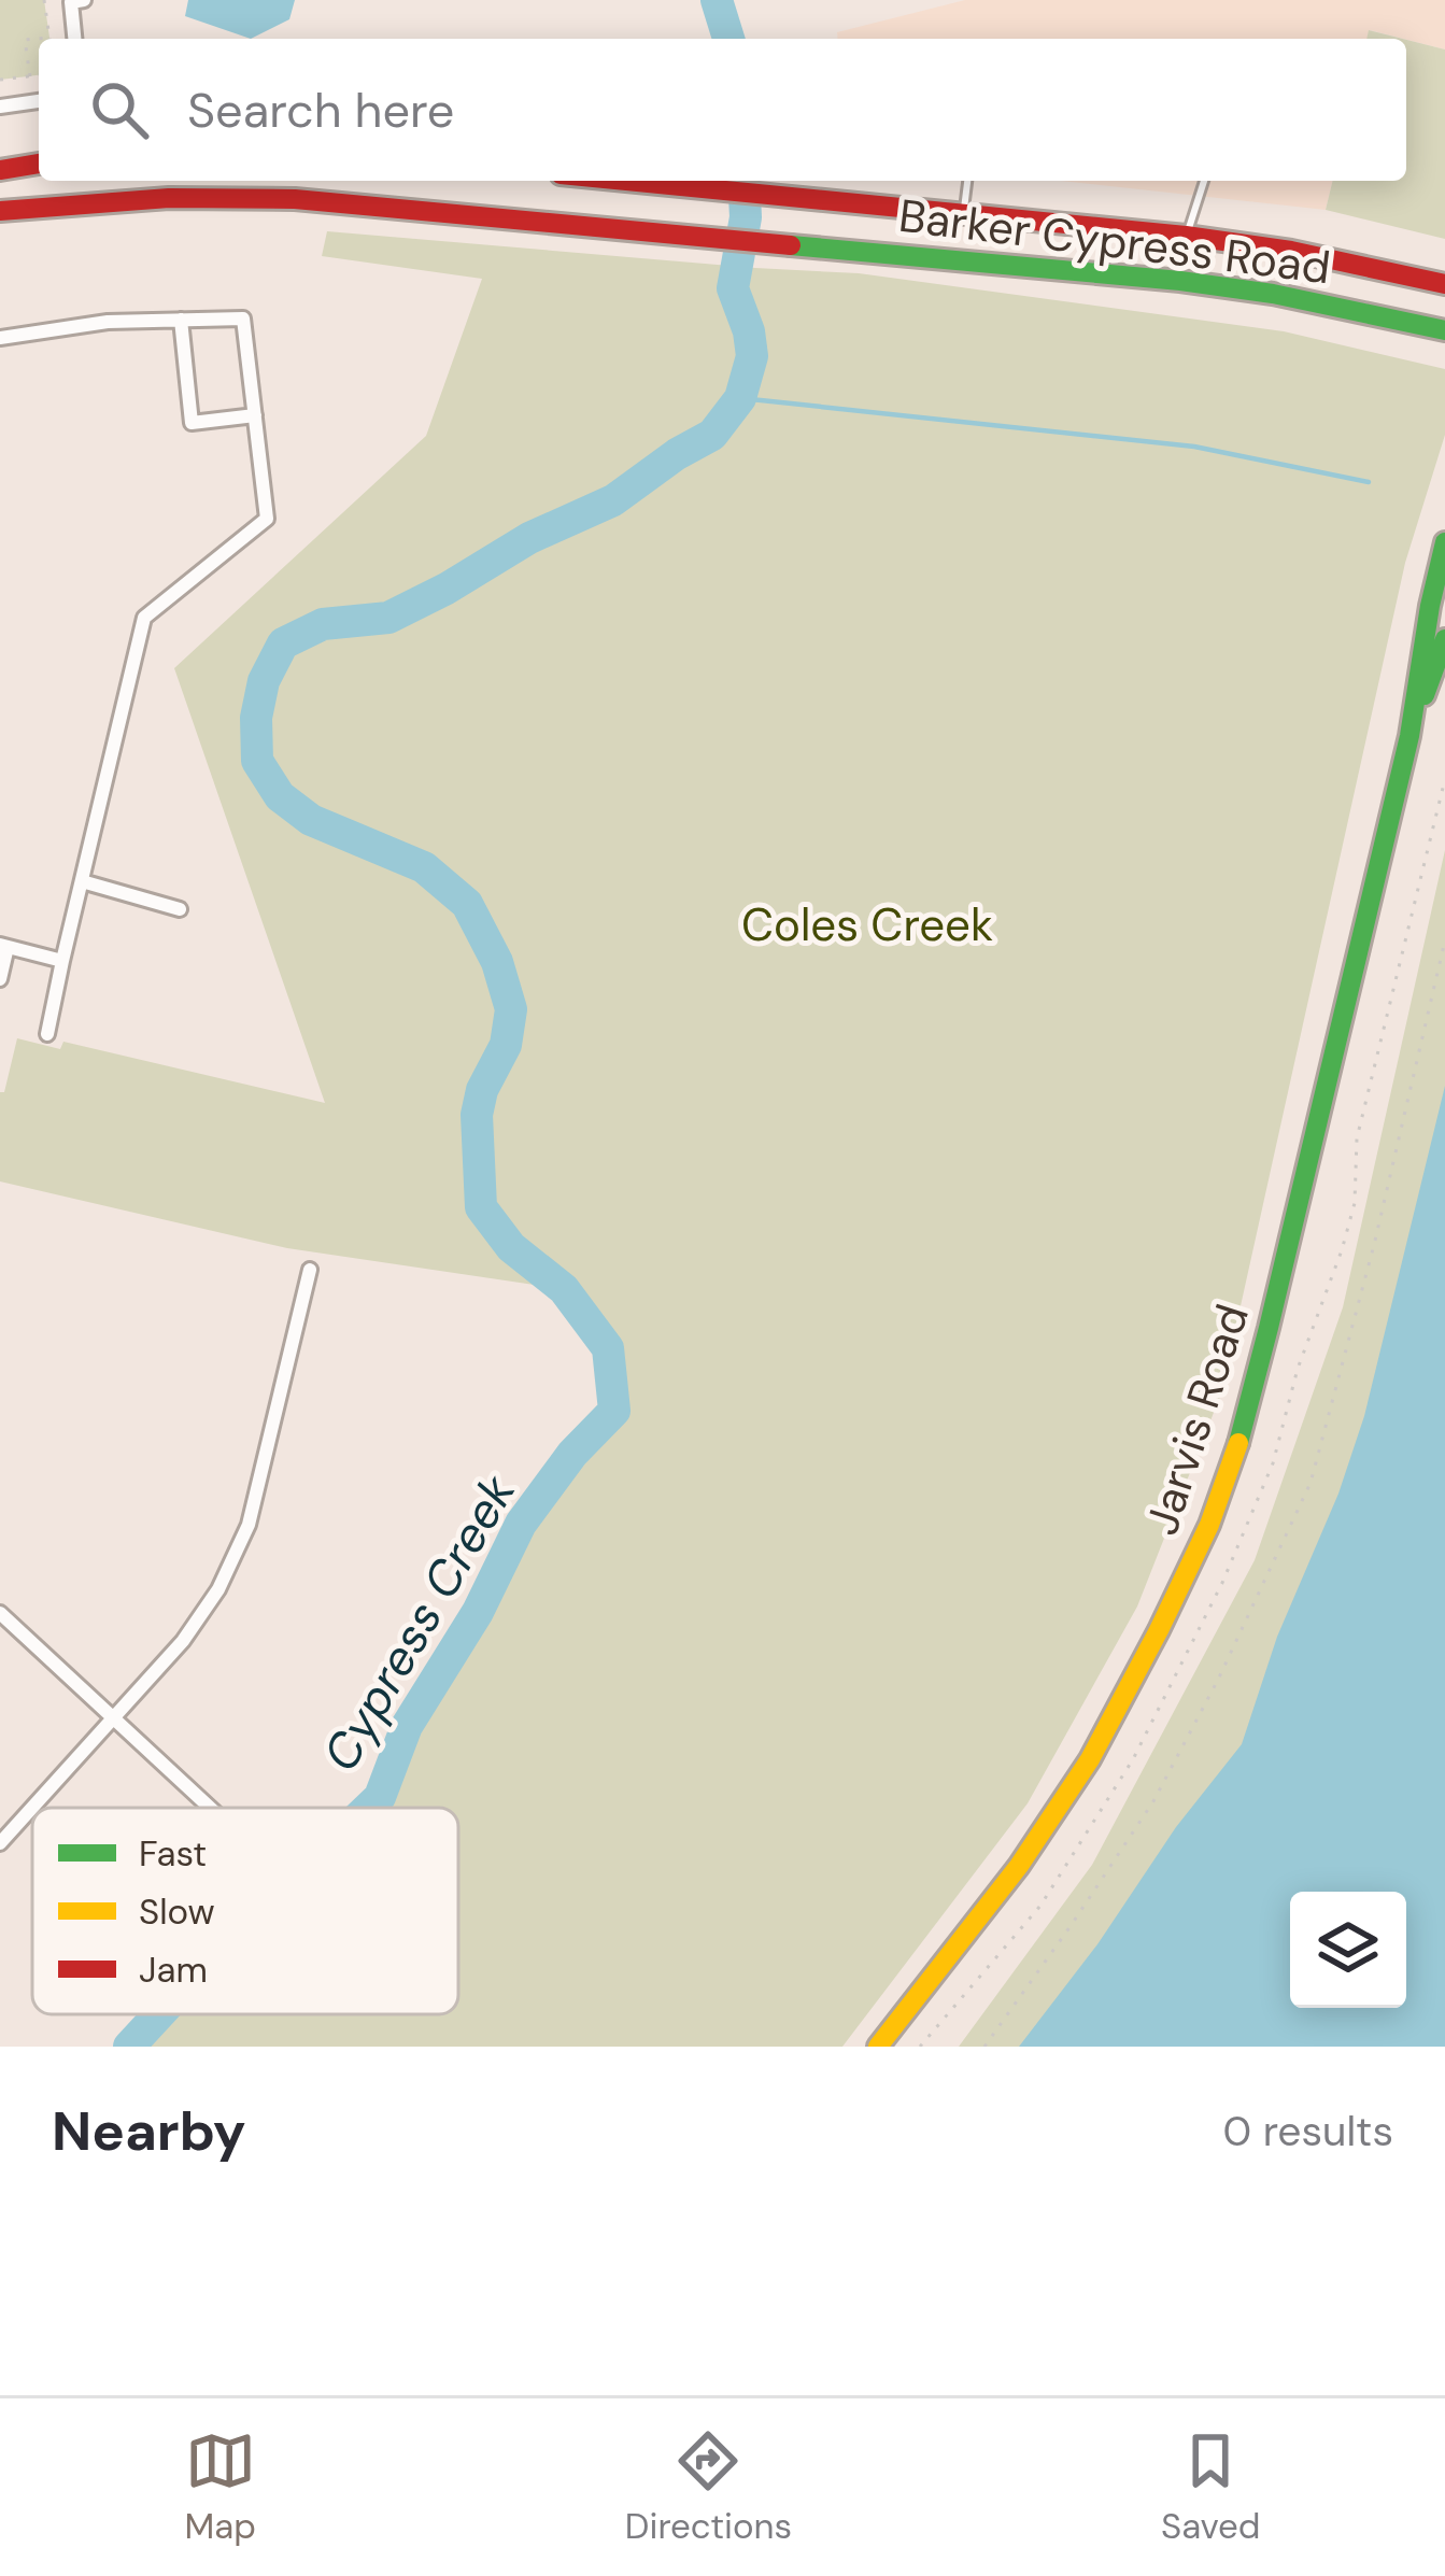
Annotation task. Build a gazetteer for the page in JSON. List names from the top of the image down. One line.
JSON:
{"streets":{"main road":["Barker Cypress Road","Jarvis Road"]},"water":["Cypress Creek"],"parks":["Coles Creek"],"legend":["Fast","Slow","Jam"],"page":{"search":"Search here","heading":["Nearby","0 results"],"nav":["Map","Directions","Saved"]}}
